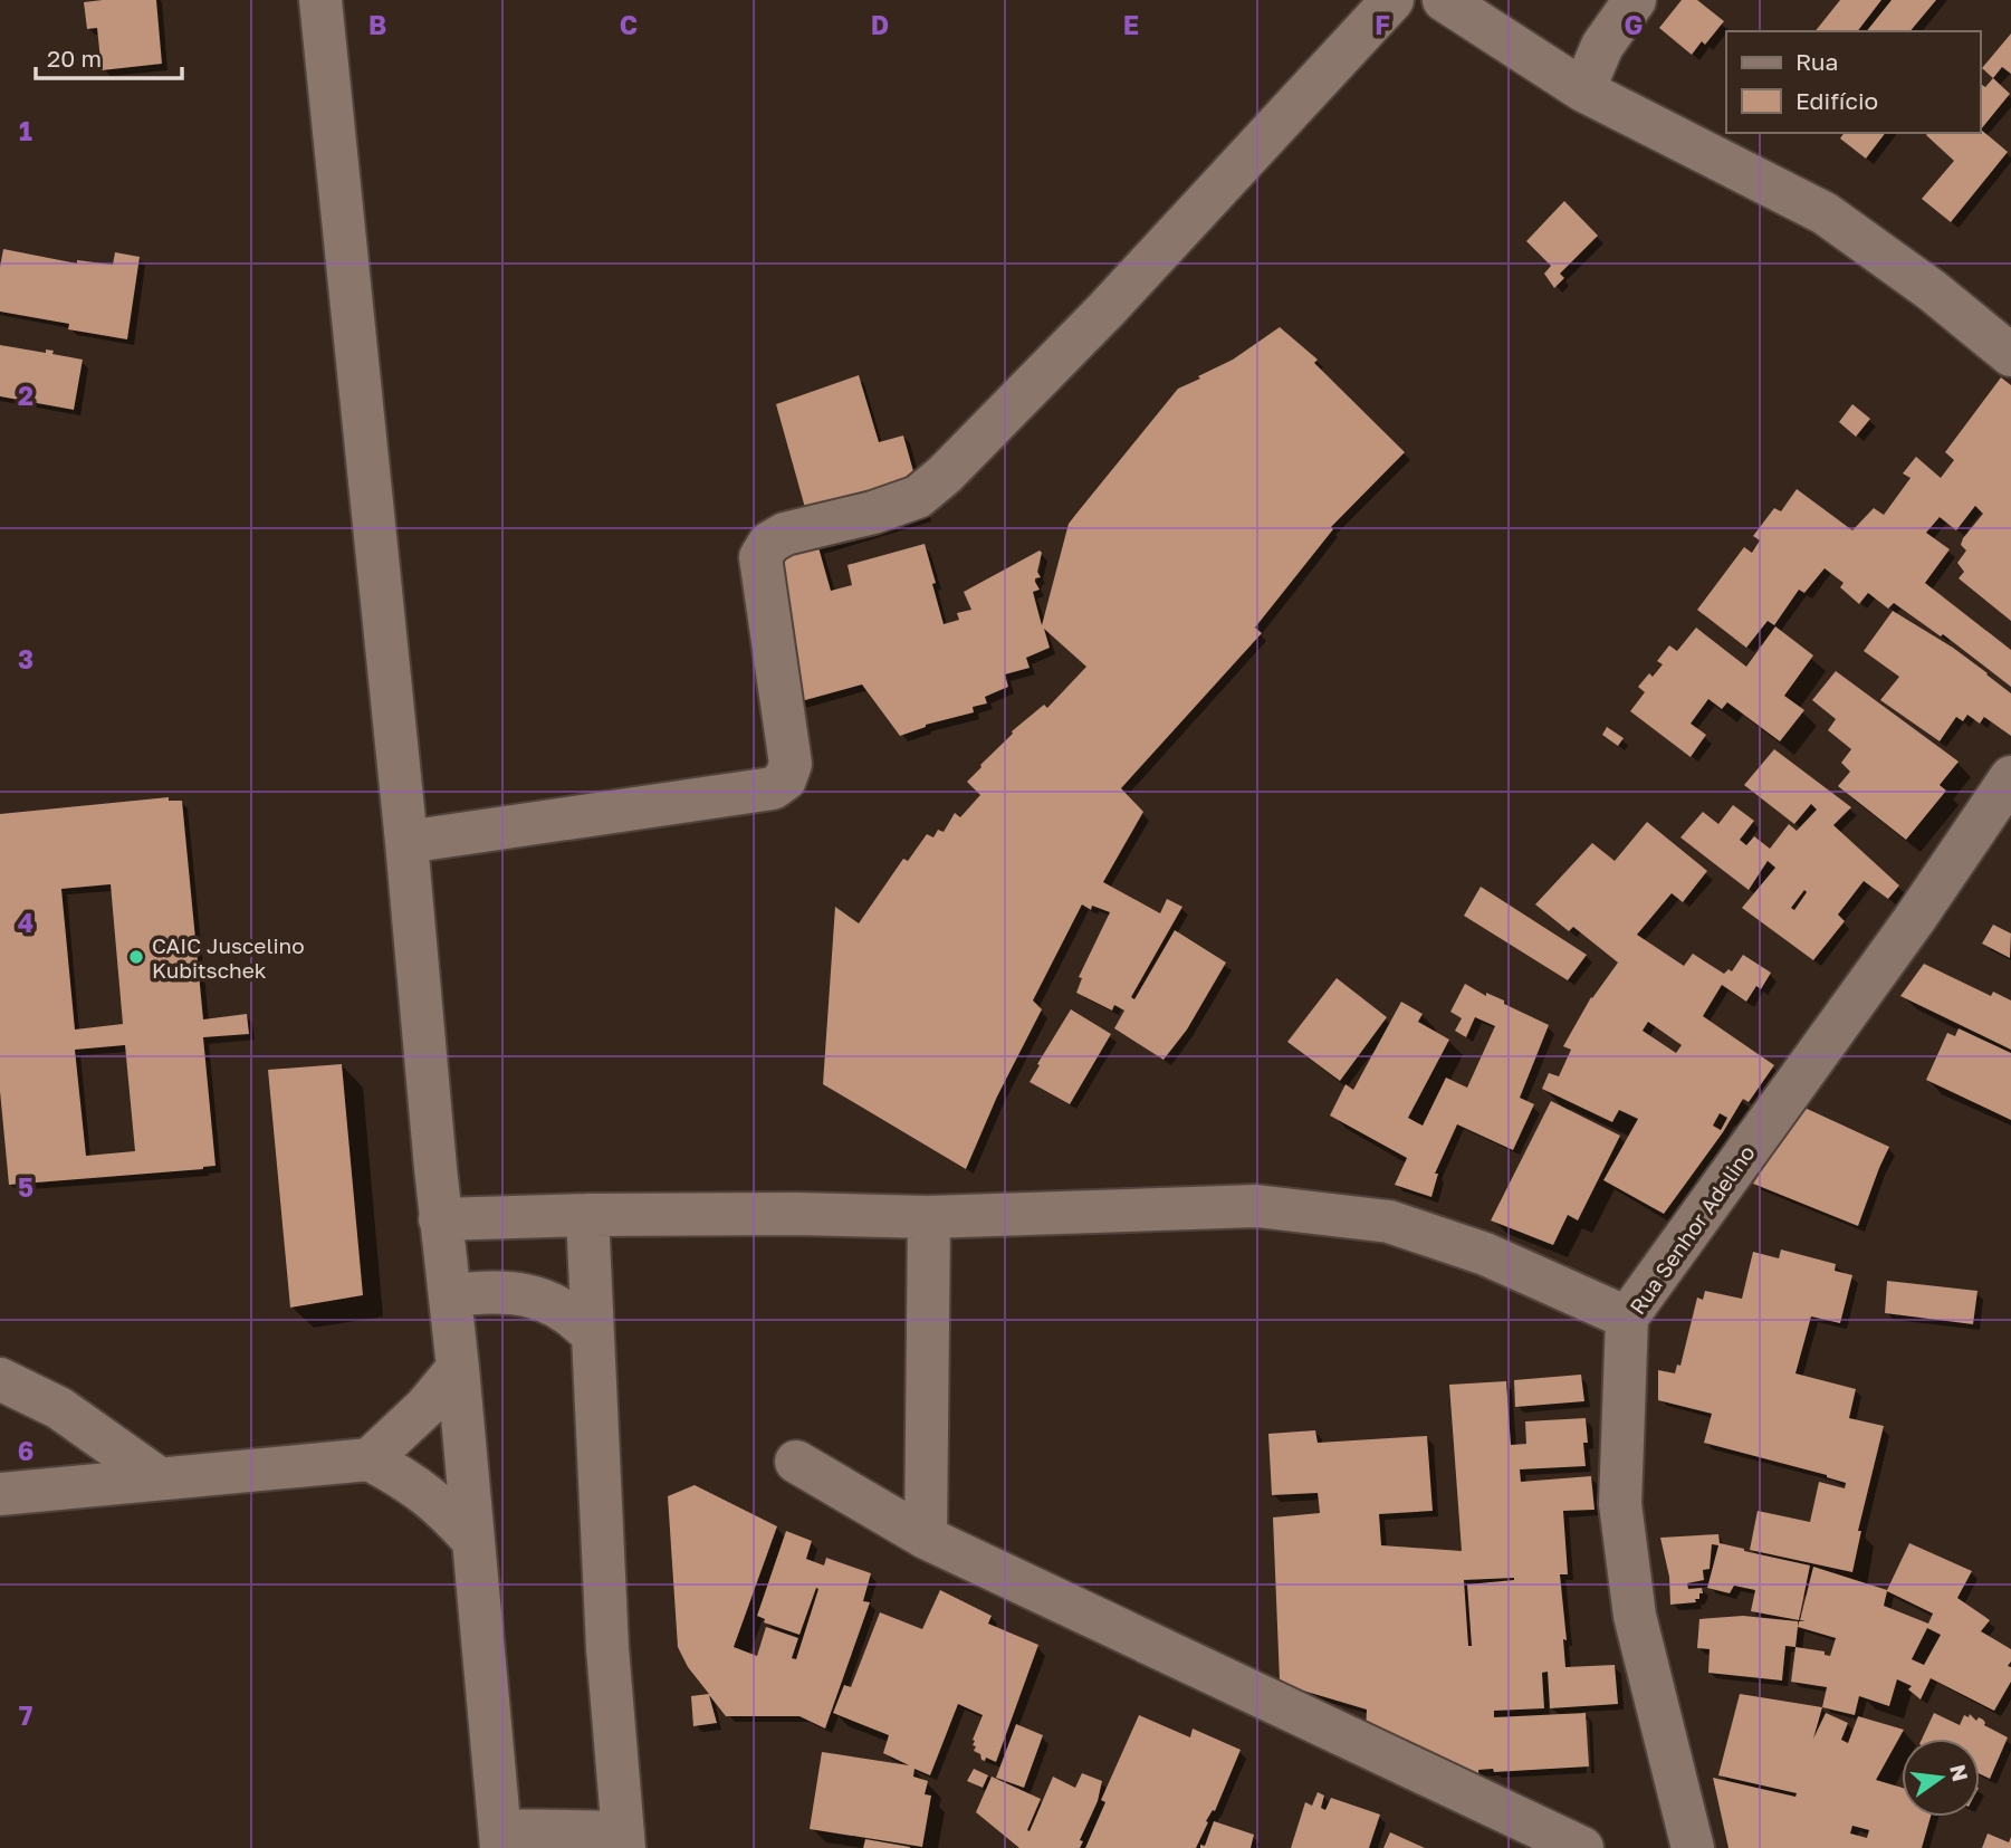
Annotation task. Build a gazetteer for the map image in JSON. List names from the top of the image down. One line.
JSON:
{"streets":{"street":["Rua Senhor Adelino"]},"places":["CAIC Juscelino Kubitschek"],"legend":["Rua","Edifício"],"scale_bar":"20 m","north":"right","grid":{"columns":["B","C","D","E","F","G"],"rows":["1","2","3","4","5","6","7"]}}
